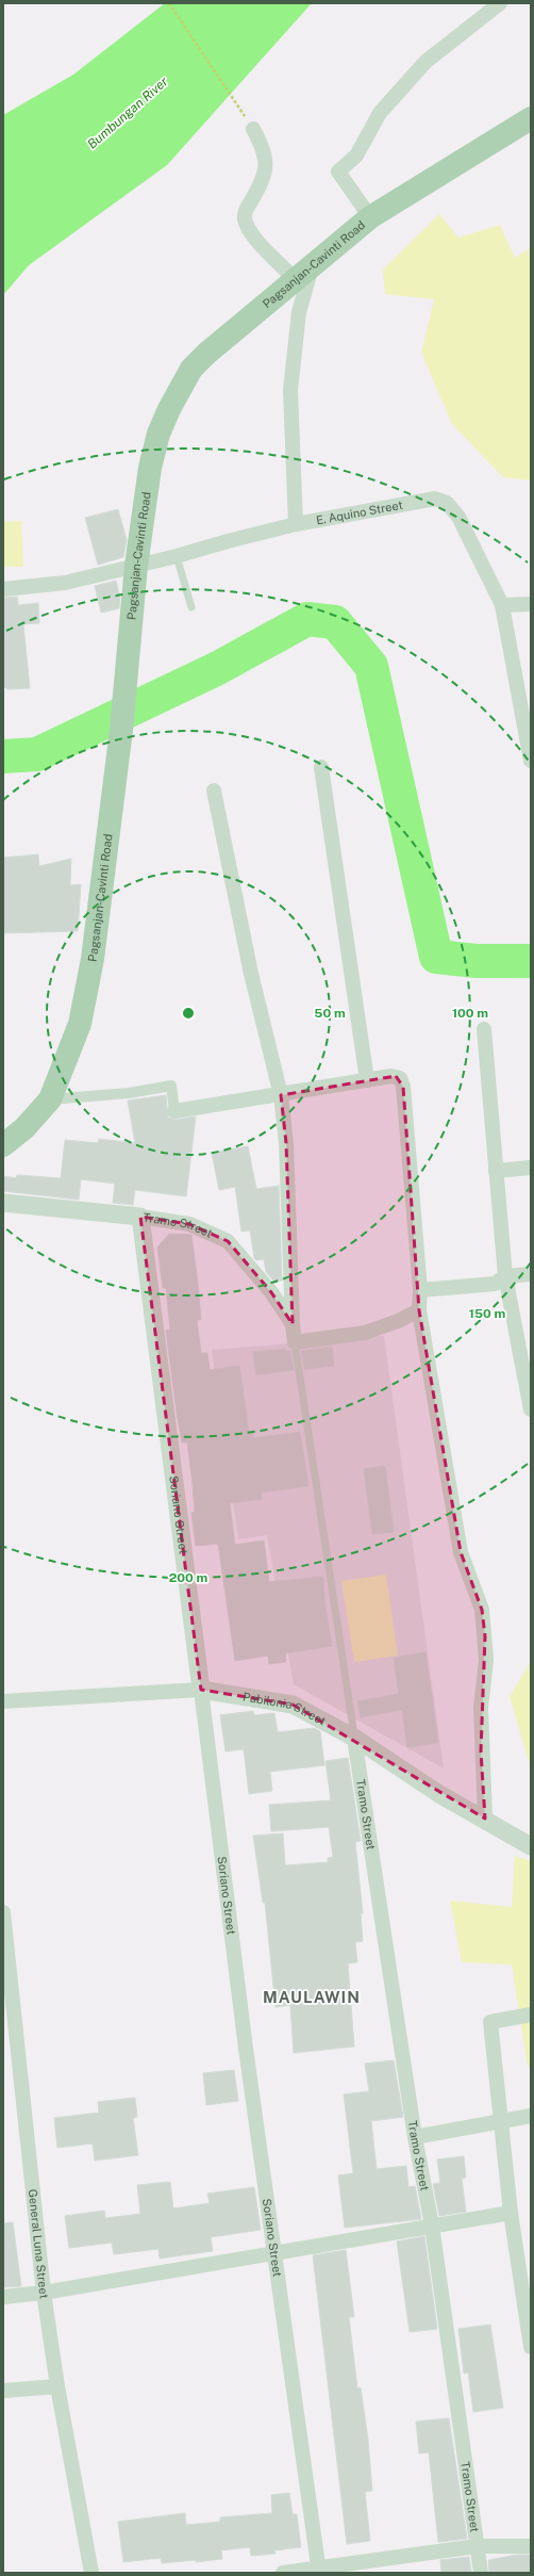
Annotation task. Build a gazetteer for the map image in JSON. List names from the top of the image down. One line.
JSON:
{"streets":{"main road":["Pagsanjan-Cavinti Road"],"street":["E. Aquino Street","Tramo Street","Soriano Street","Pabilonia Street","General Luna Street"]},"crossings":[["Pagsanjan-Cavinti Road","E. Aquino Street"],["Tramo Street","Soriano Street"],["Tramo Street","Pabilonia Street"],["Soriano Street","Pabilonia Street"]],"districts":["MAULAWIN"],"water":["Bumbungan River"],"rings":["50 m","100 m","150 m","200 m"]}
